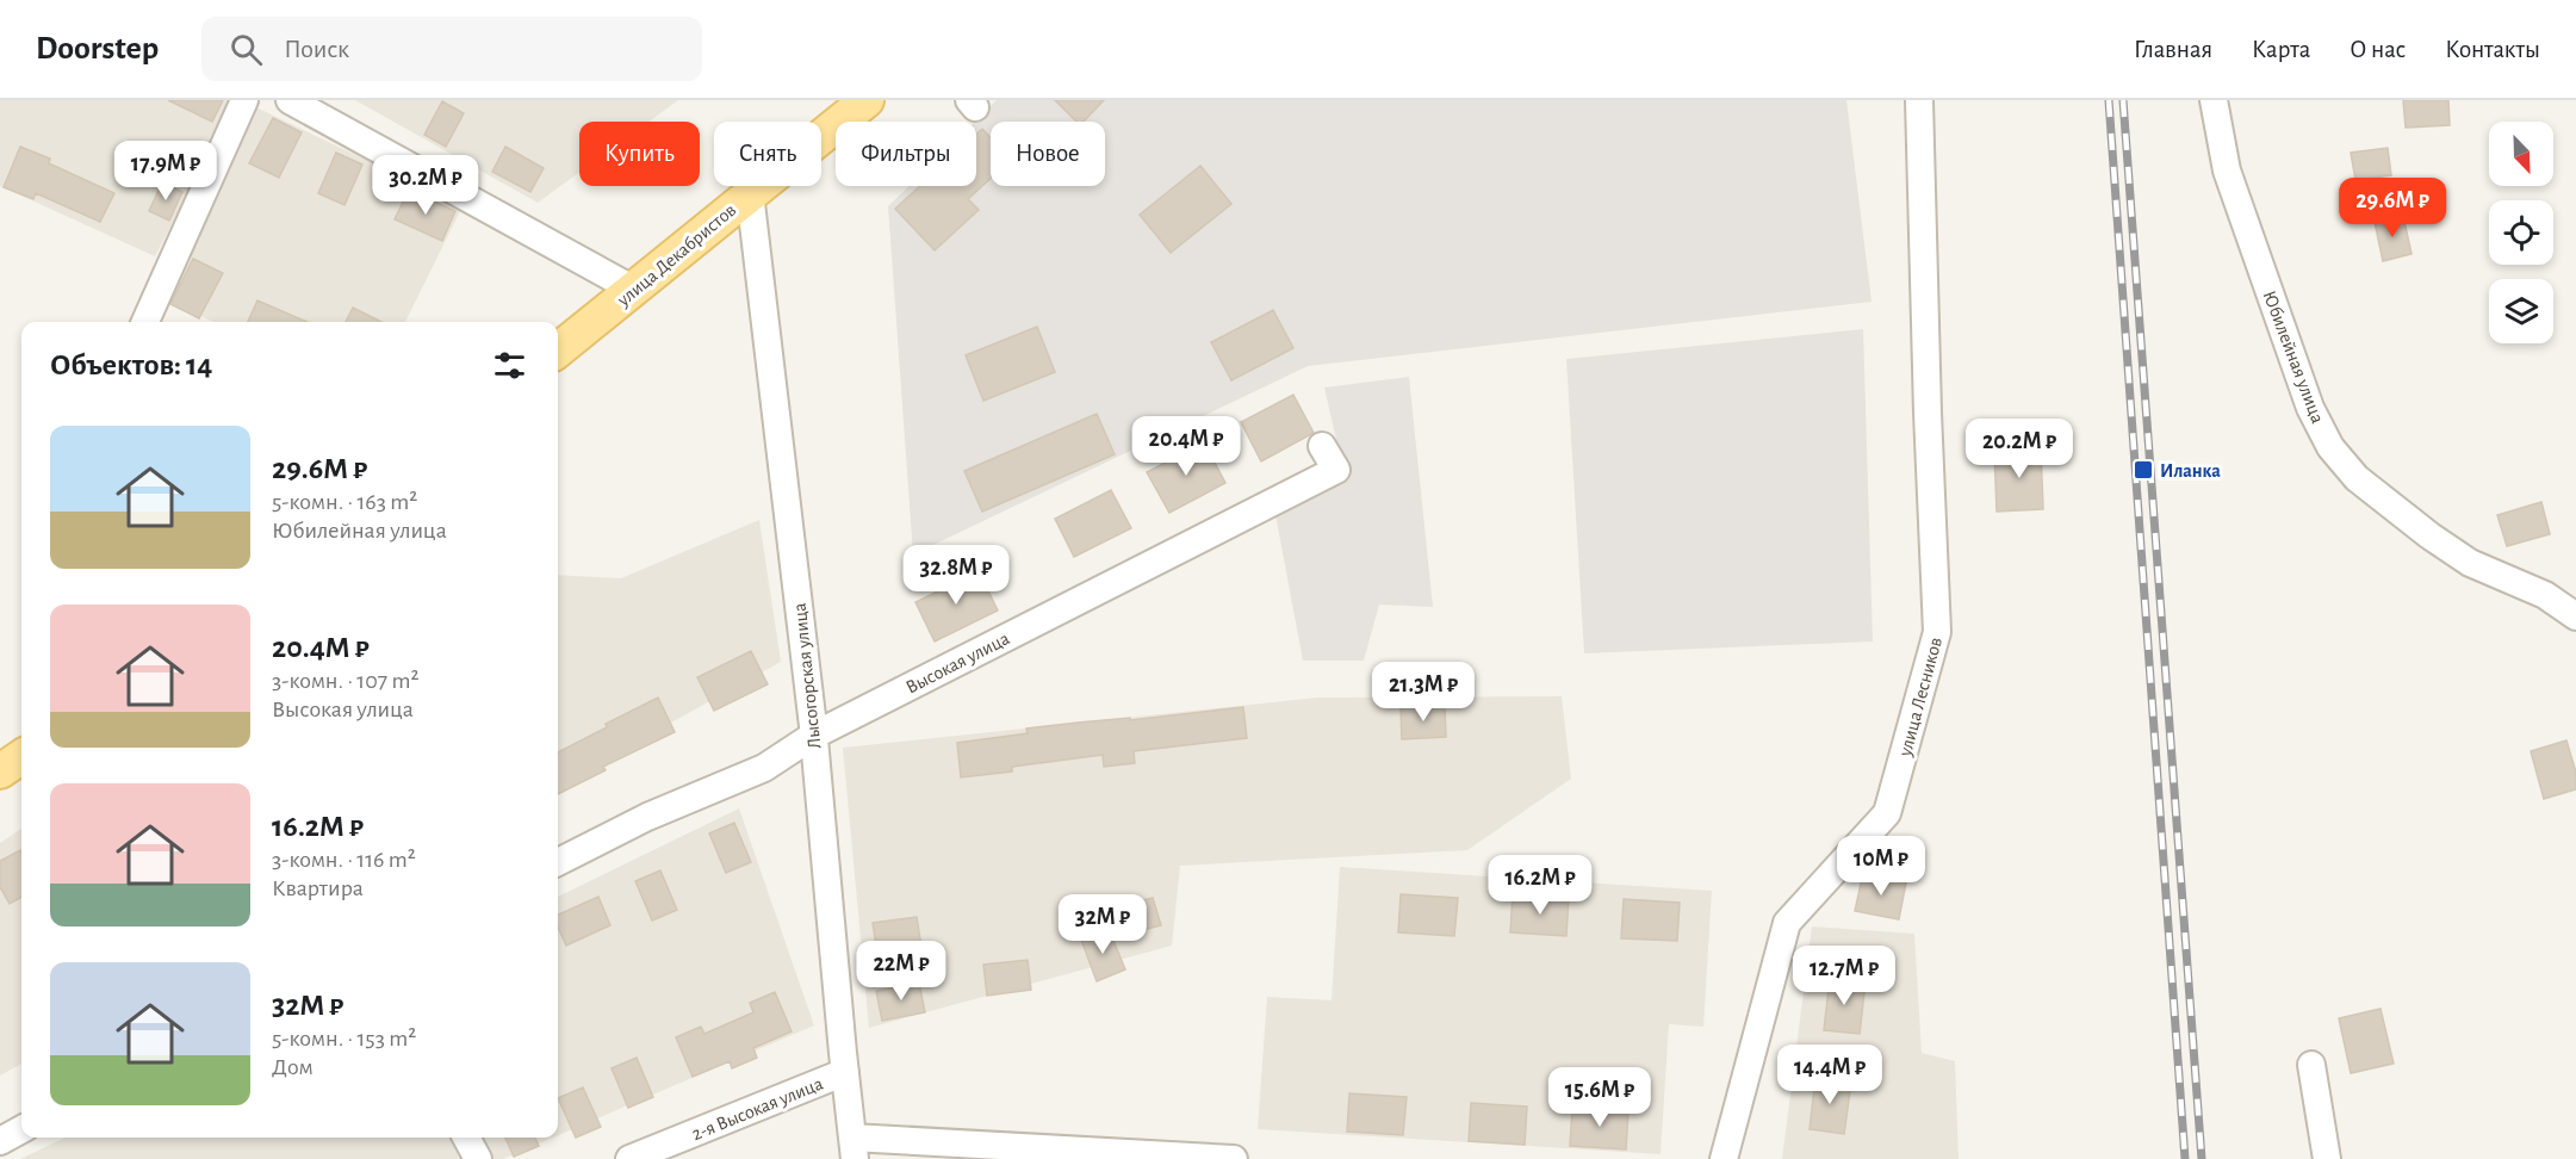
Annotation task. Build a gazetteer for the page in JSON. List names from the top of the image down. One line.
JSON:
{"streets":{"main road":["улица Декабристов"],"street":["Юбилейная улица","Высокая улица","Лысогорская улица","улица Лесников","2-я Высокая улица"]},"crossings":[["улица Декабристов","Лысогорская улица"],["Высокая улица","Лысогорская улица"],["Лысогорская улица","2-я Высокая улица"]],"places":{"transit":["Иланка"]},"north":"bottom right","page":{"header":"Doorstep","search":"Поиск","nav":["Главная","Карта","О нас","Контакты"],"chip":["Купить","Снять","Фильтры","Новое"],"price":["17.9M ₽","30.2M ₽","29.6M ₽","20.4M ₽","20.2M ₽","32.8M ₽","21.3M ₽","10M ₽","16.2M ₽","32M ₽","22M ₽","12.7M ₽","14.4M ₽","15.6M ₽"],"heading":"Объектов: 14","list":[{"name":"29.6M ₽","note":"5-комн. · 163 m² · Юбилейная улица"},{"name":"20.4M ₽","note":"3-комн. · 107 m² · Высокая улица"},{"name":"16.2M ₽","note":"3-комн. · 116 m² · Квартира"},{"name":"32M ₽","note":"5-комн. · 153 m² · Дом"}]}}
